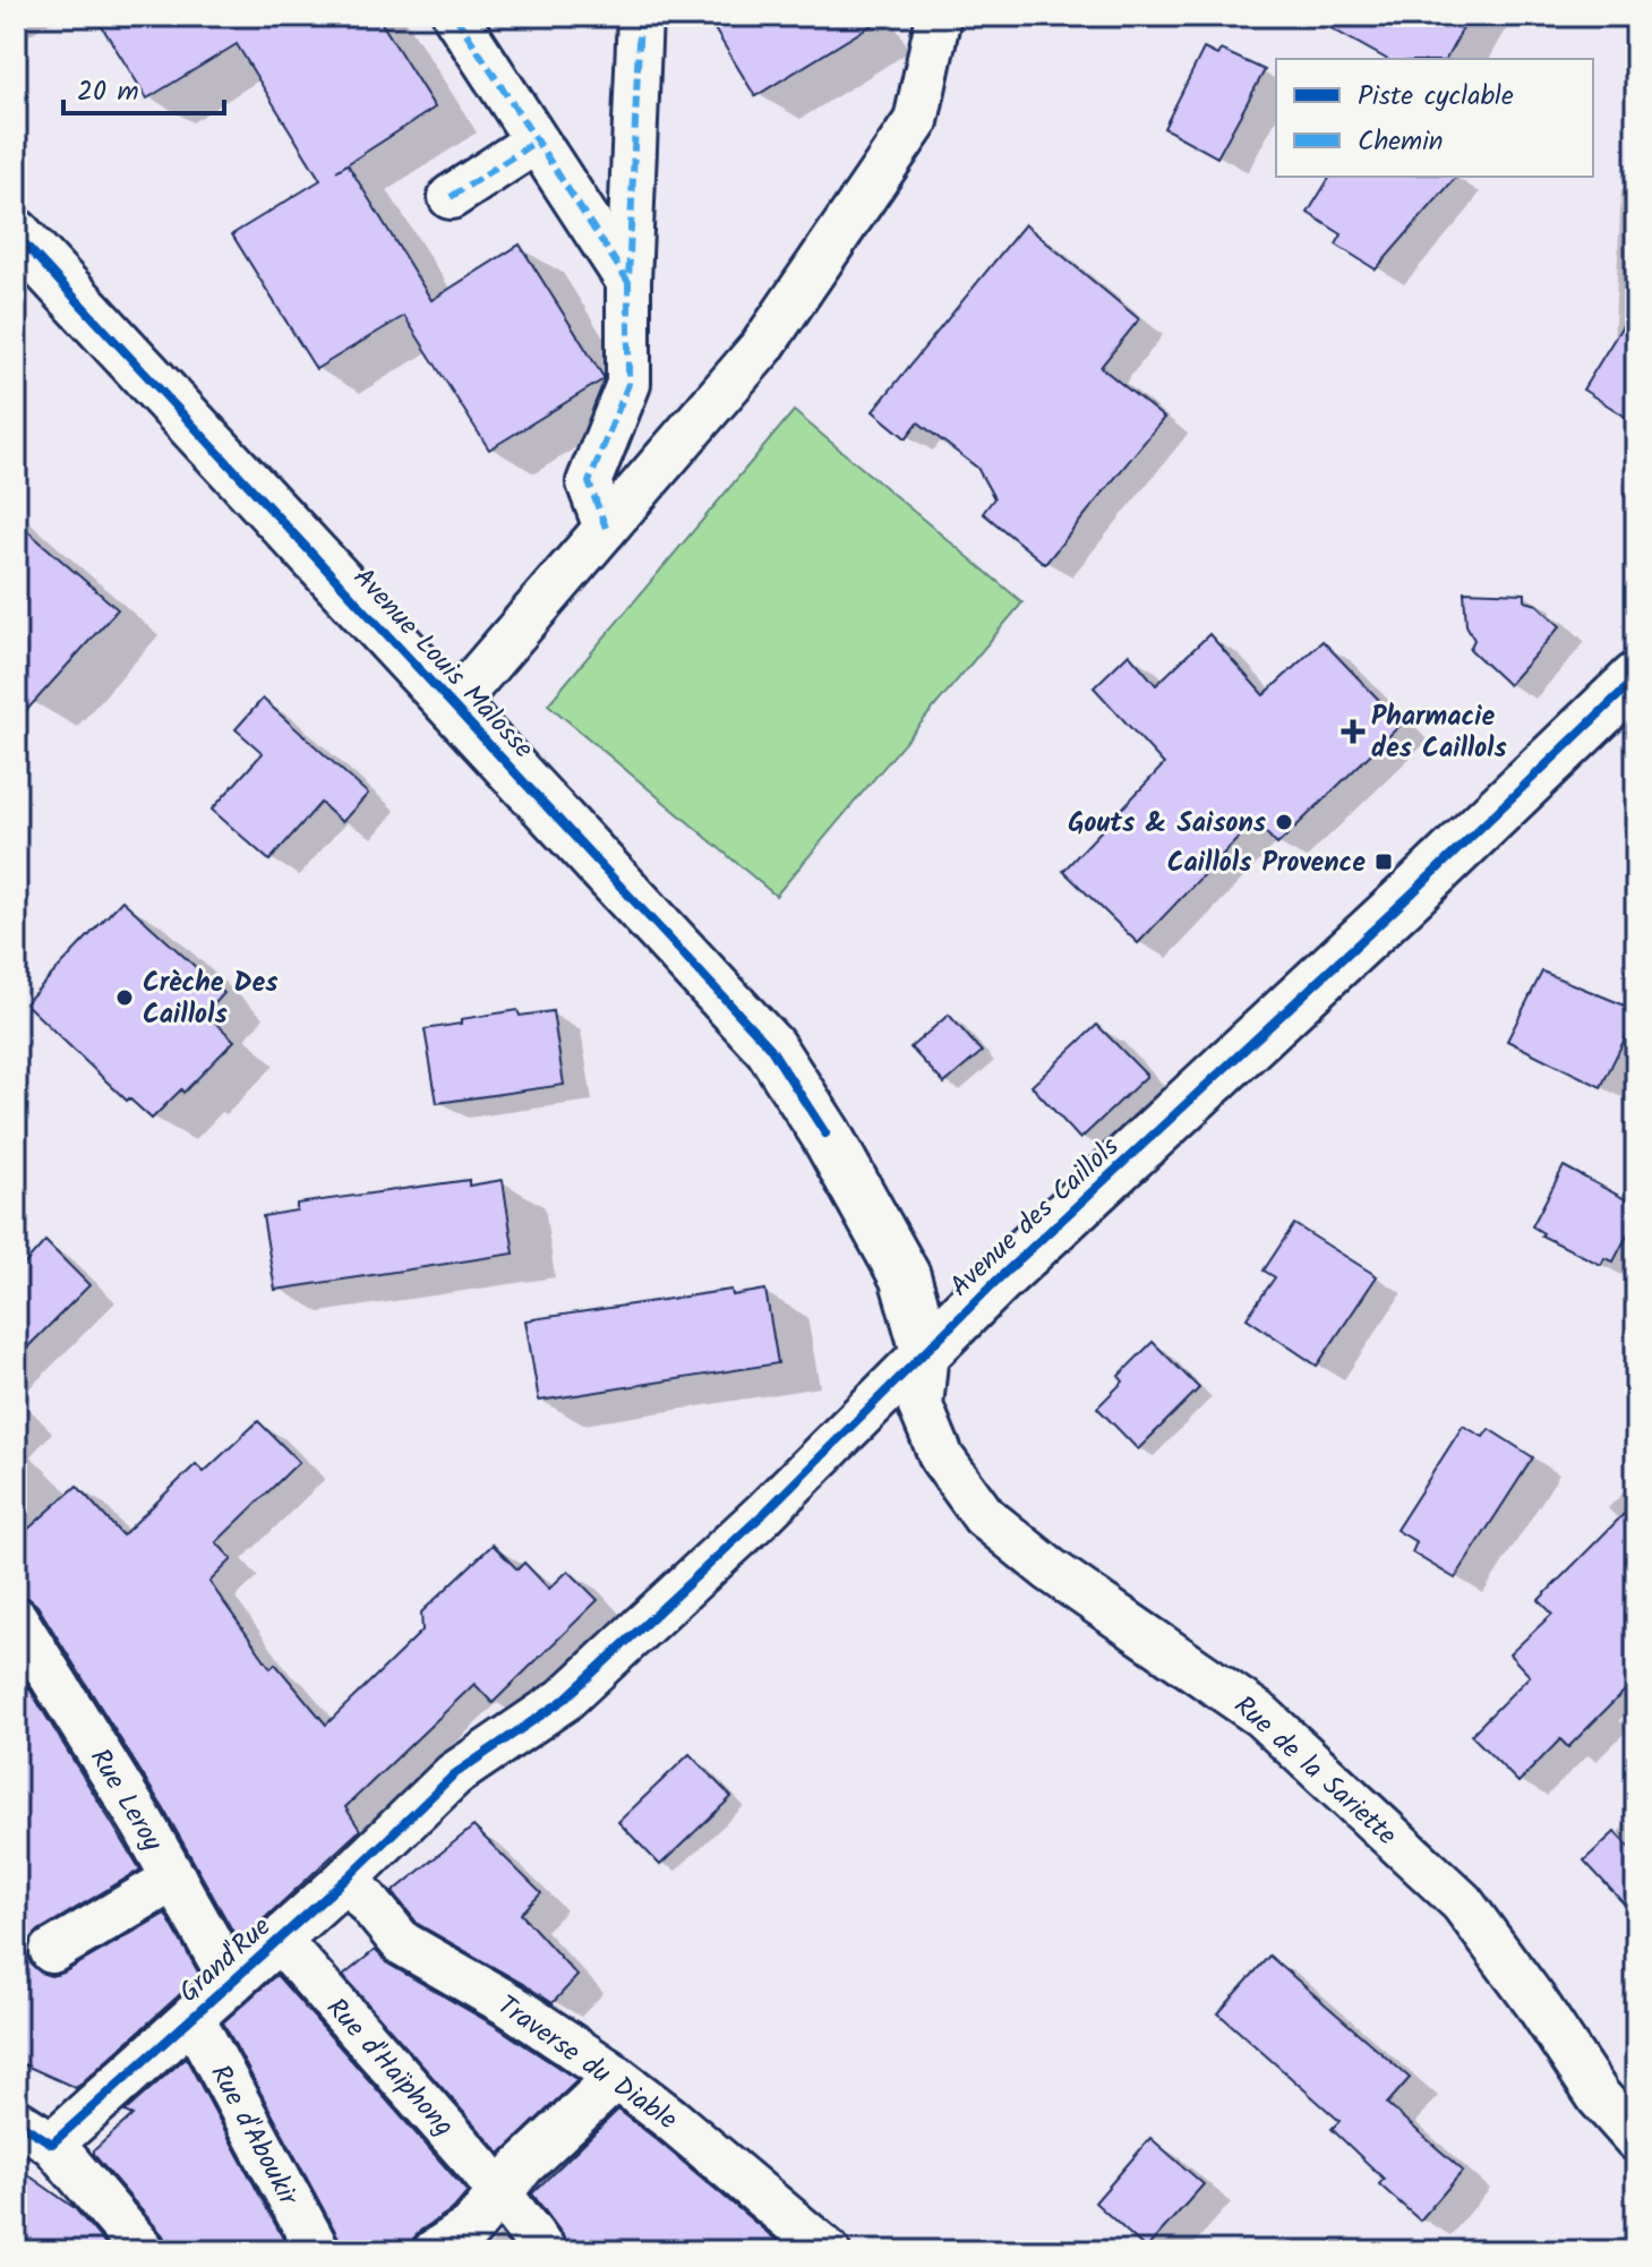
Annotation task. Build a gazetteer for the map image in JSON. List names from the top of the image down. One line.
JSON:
{"streets":{"street":["Avenue Louis Malosse","Avenue des Caillols","Rue de la Sariette","Rue Leroy","Grand'Rue","Traverse du Diable","Rue d'Haïphong","Rue d'Aboukir"]},"crossings":[["Avenue Louis Malosse","Avenue des Caillols"],["Avenue Louis Malosse","Rue de la Sariette"],["Avenue des Caillols","Rue de la Sariette"],["Avenue des Caillols","Grand'Rue"],["Rue Leroy","Grand'Rue"],["Grand'Rue","Traverse du Diable"],["Grand'Rue","Rue d'Haïphong"],["Grand'Rue","Rue d'Aboukir"]],"places":{"health":["Pharmacie des Caillols"],"other":["Gouts & Saisons","Crèche Des Caillols"],"transit":["Caillols Provence"]},"legend":["Piste cyclable","Chemin"],"scale_bar":"20 m"}
